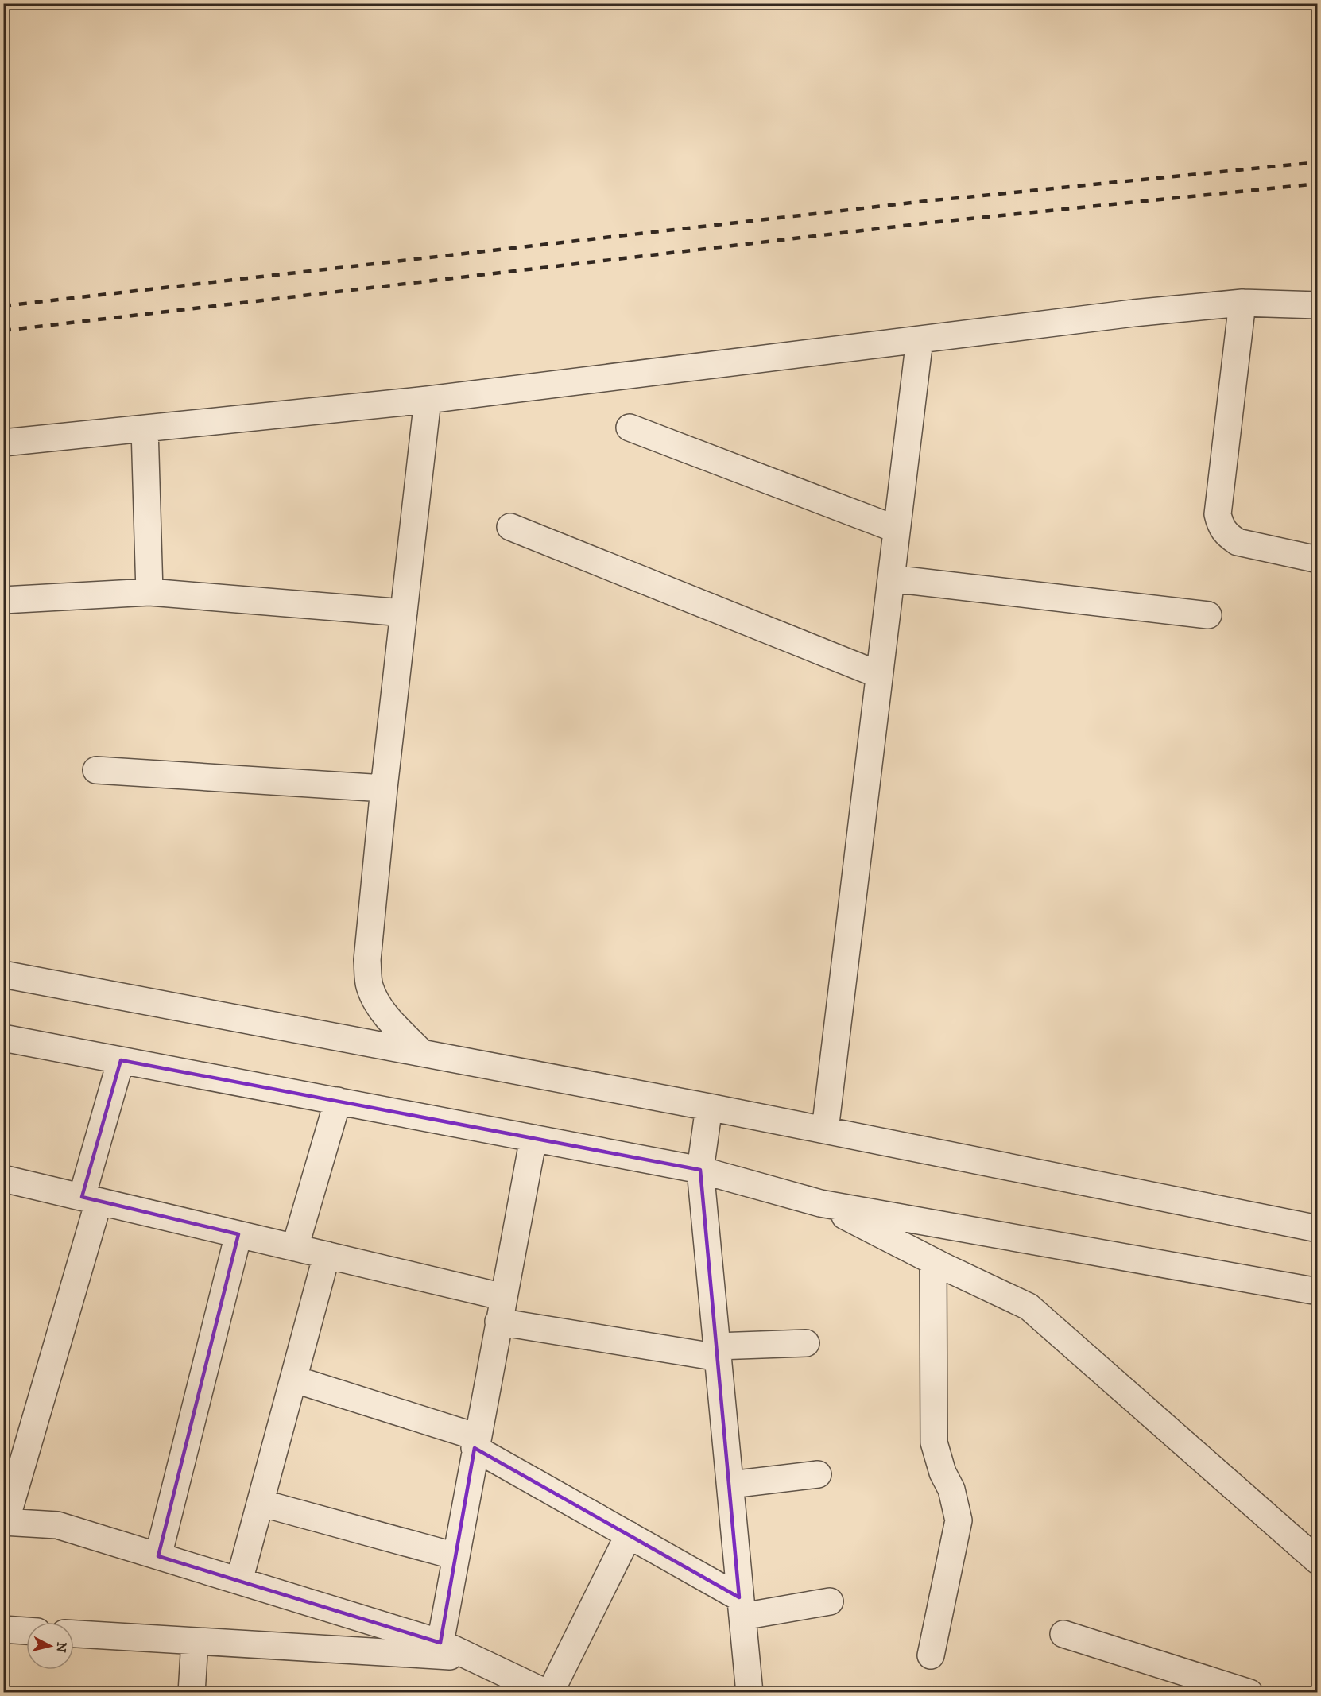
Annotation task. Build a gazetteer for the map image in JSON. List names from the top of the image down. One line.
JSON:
{"north":"right"}
